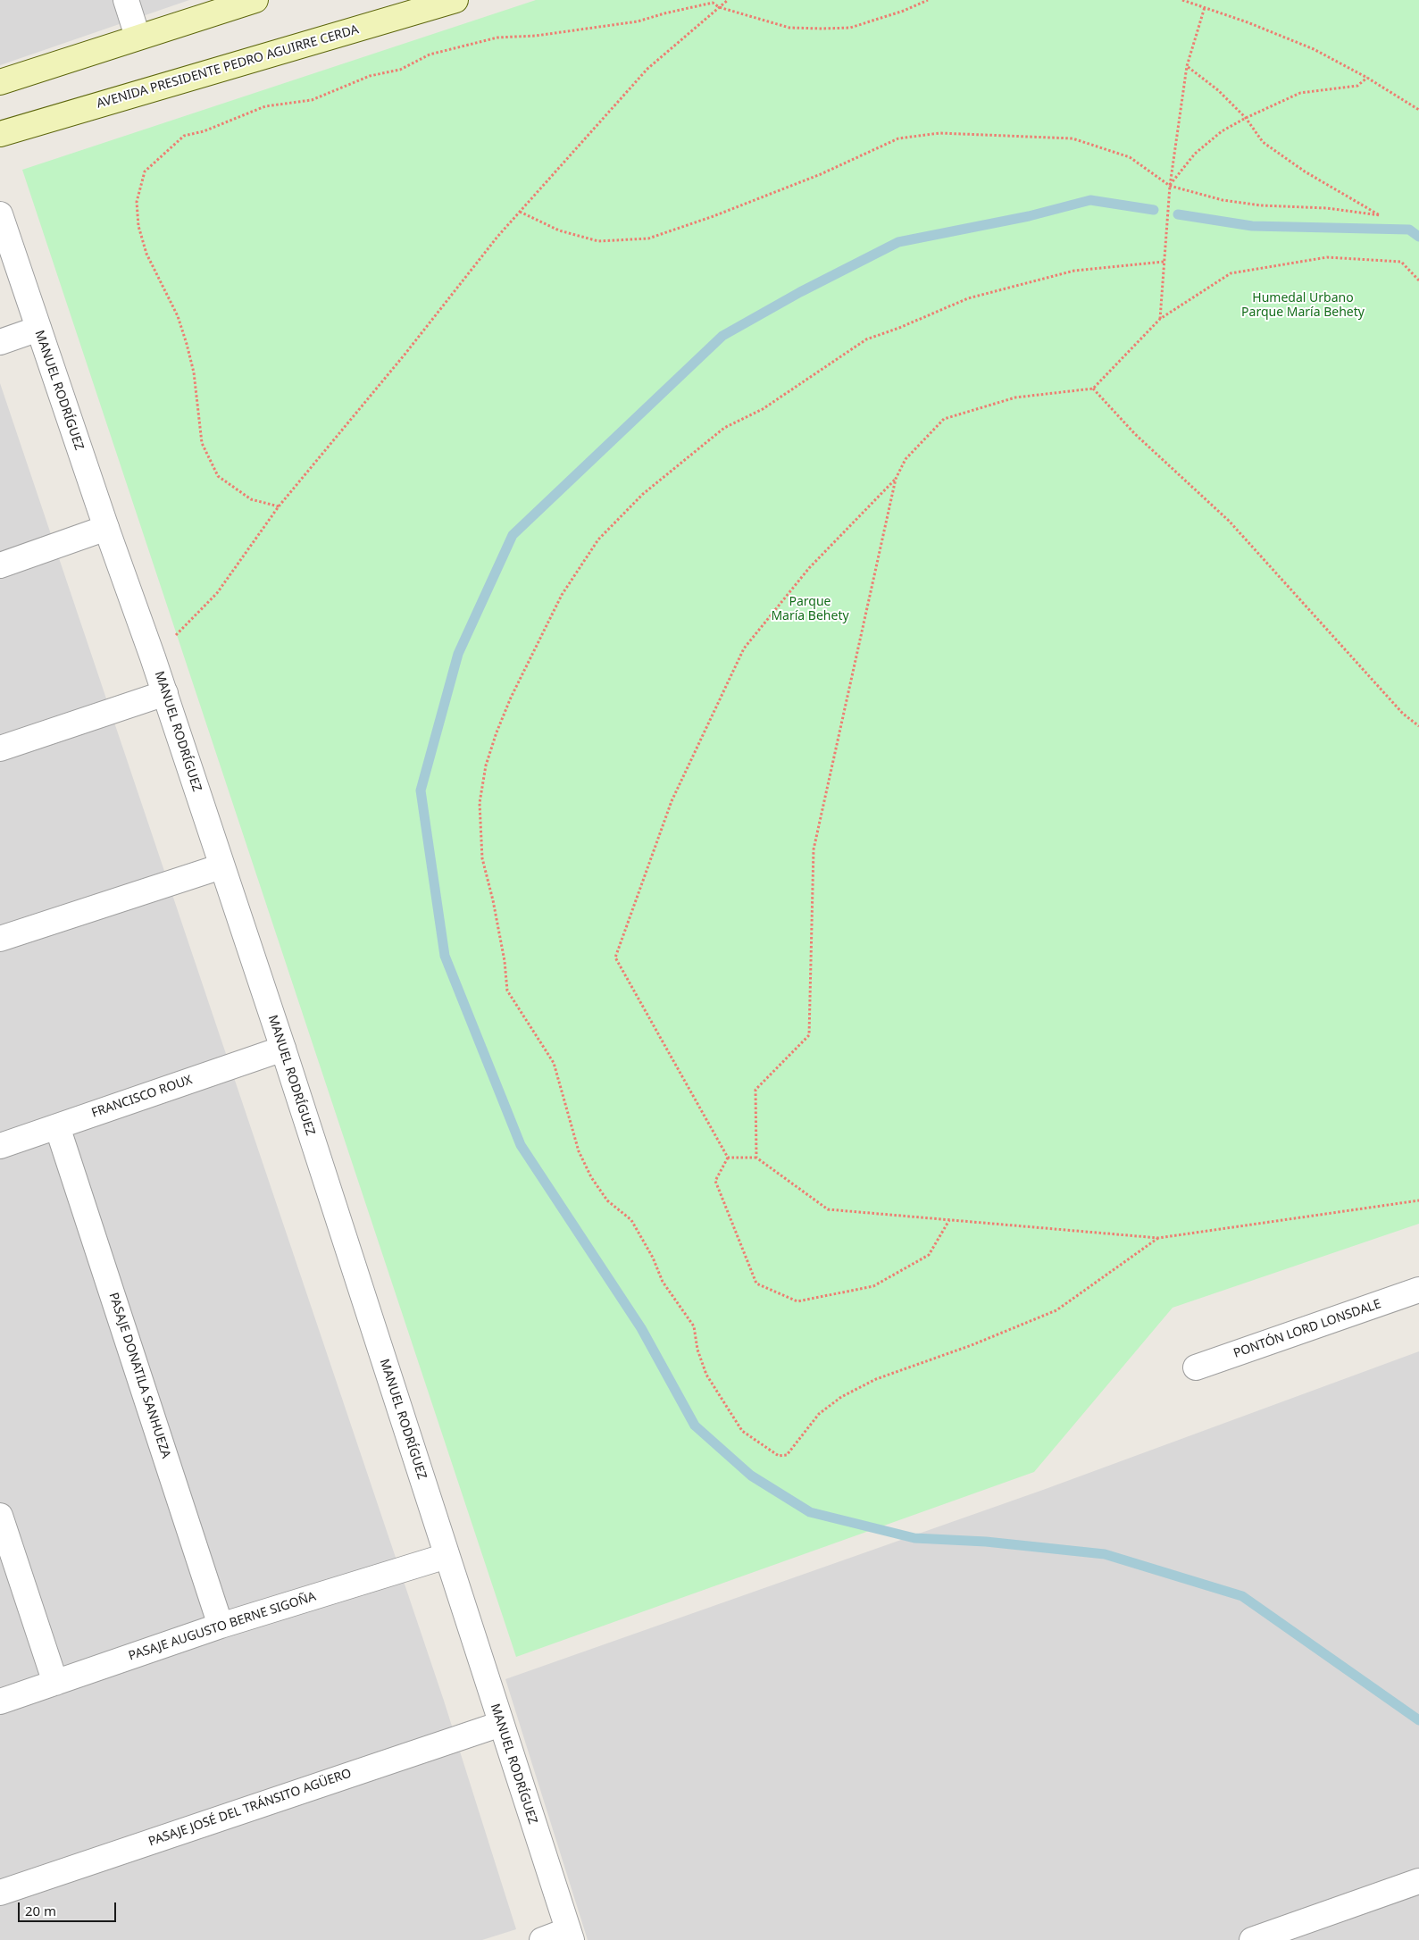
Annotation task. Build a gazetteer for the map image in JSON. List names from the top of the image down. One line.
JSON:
{"streets":{"main road":["AVENIDA PRESIDENTE PEDRO AGUIRRE CERDA"],"street":["MANUEL RODRÍGUEZ","FRANCISCO ROUX","PONTÓN LORD LONSDALE","PASAJE DONATILA SANHUEZA","PASAJE AUGUSTO BERNE SIGOÑA","PASAJE JOSÉ DEL TRÁNSITO AGÜERO"]},"crossings":[["MANUEL RODRÍGUEZ","FRANCISCO ROUX"],["MANUEL RODRÍGUEZ","PASAJE AUGUSTO BERNE SIGOÑA"],["MANUEL RODRÍGUEZ","PASAJE JOSÉ DEL TRÁNSITO AGÜERO"],["FRANCISCO ROUX","PASAJE DONATILA SANHUEZA"],["PASAJE DONATILA SANHUEZA","PASAJE AUGUSTO BERNE SIGOÑA"]],"parks":["Humedal Urbano Parque María Behety","Parque María Behety"],"scale_bar":"20 m"}
